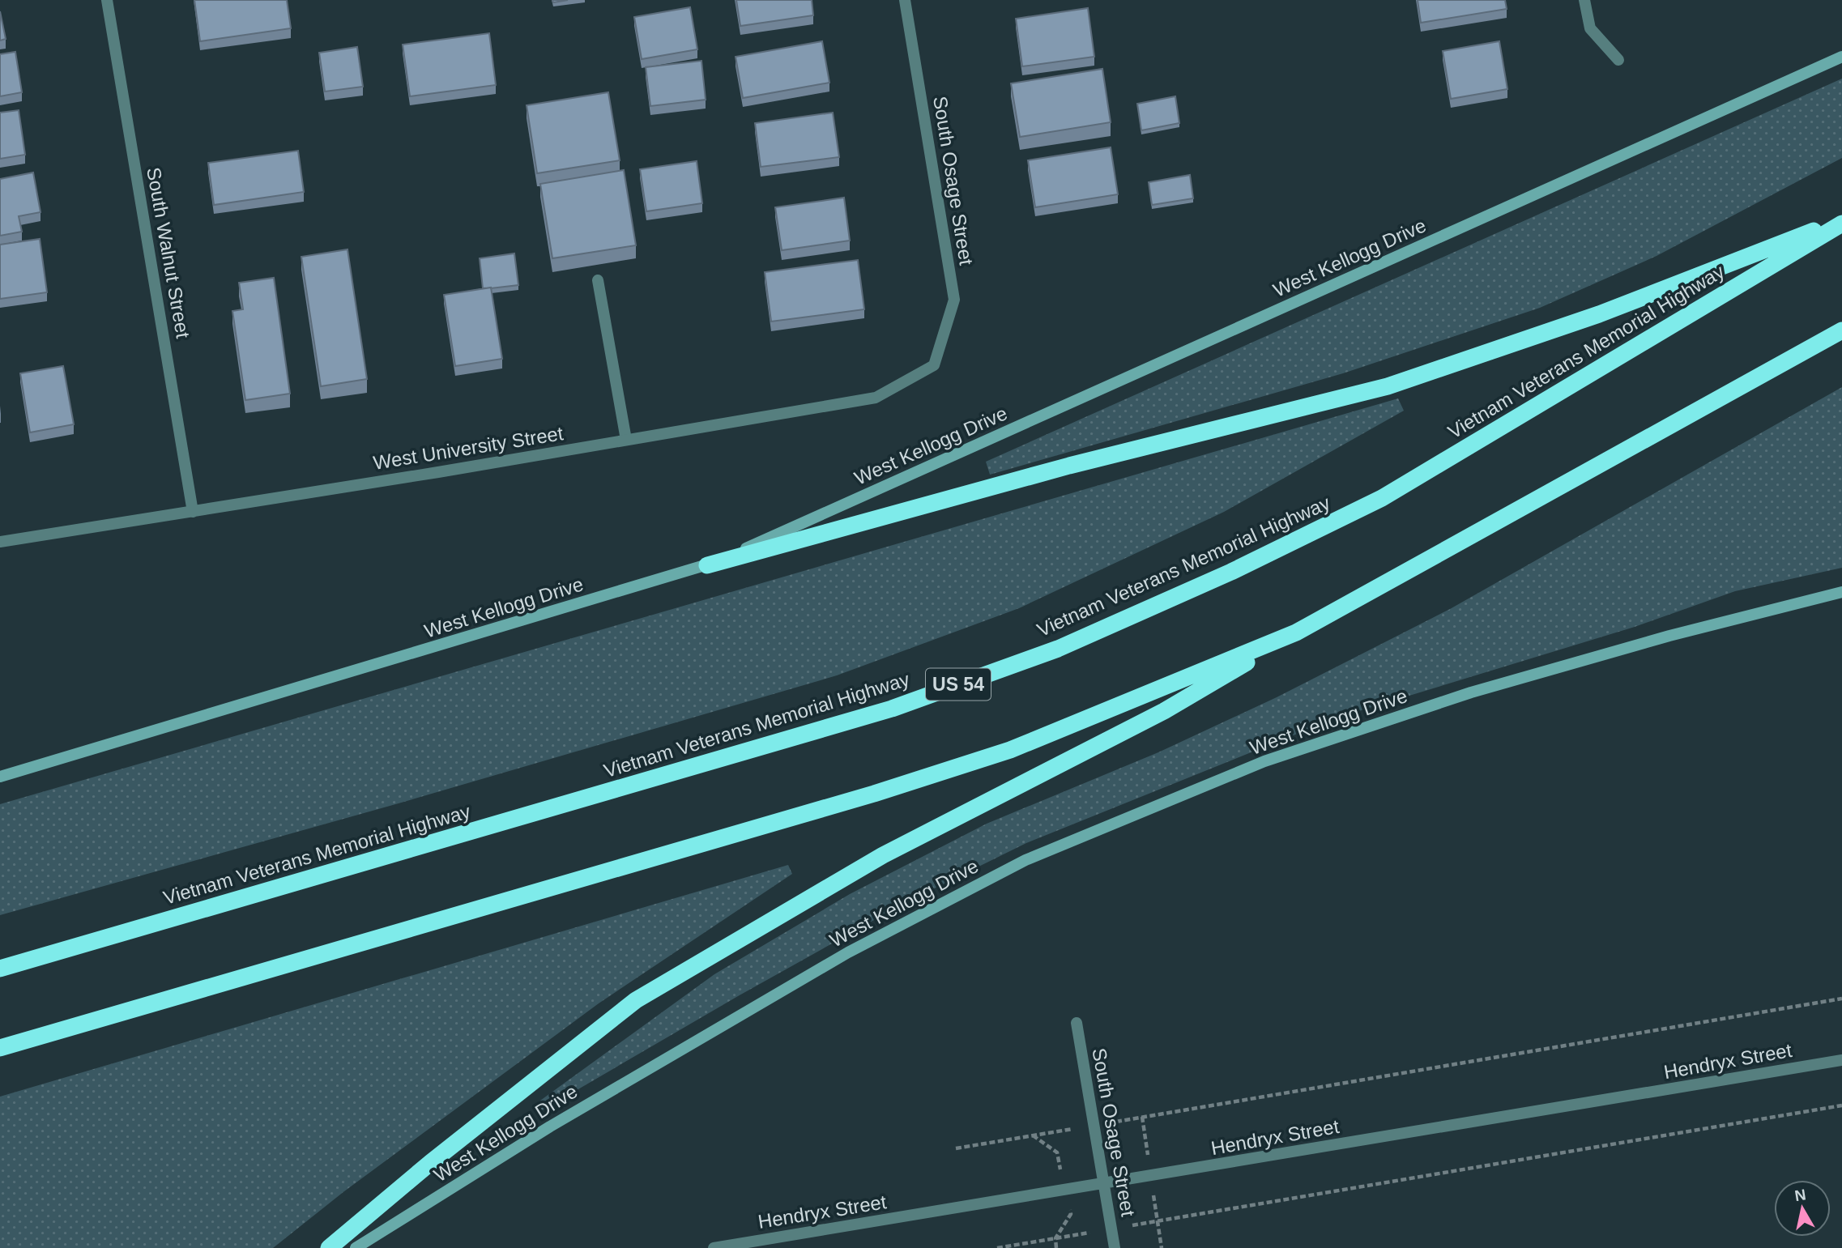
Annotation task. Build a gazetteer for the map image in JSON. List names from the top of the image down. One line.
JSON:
{"streets":{"highway":["Vietnam Veterans Memorial Highway","US 54"],"main road":["West Kellogg Drive"],"street":["South Osage Street","South Walnut Street","West University Street","Hendryx Street"]},"crossings":[["South Osage Street","West University Street"],["South Osage Street","Hendryx Street"],["South Walnut Street","West University Street"]],"north":"top"}
